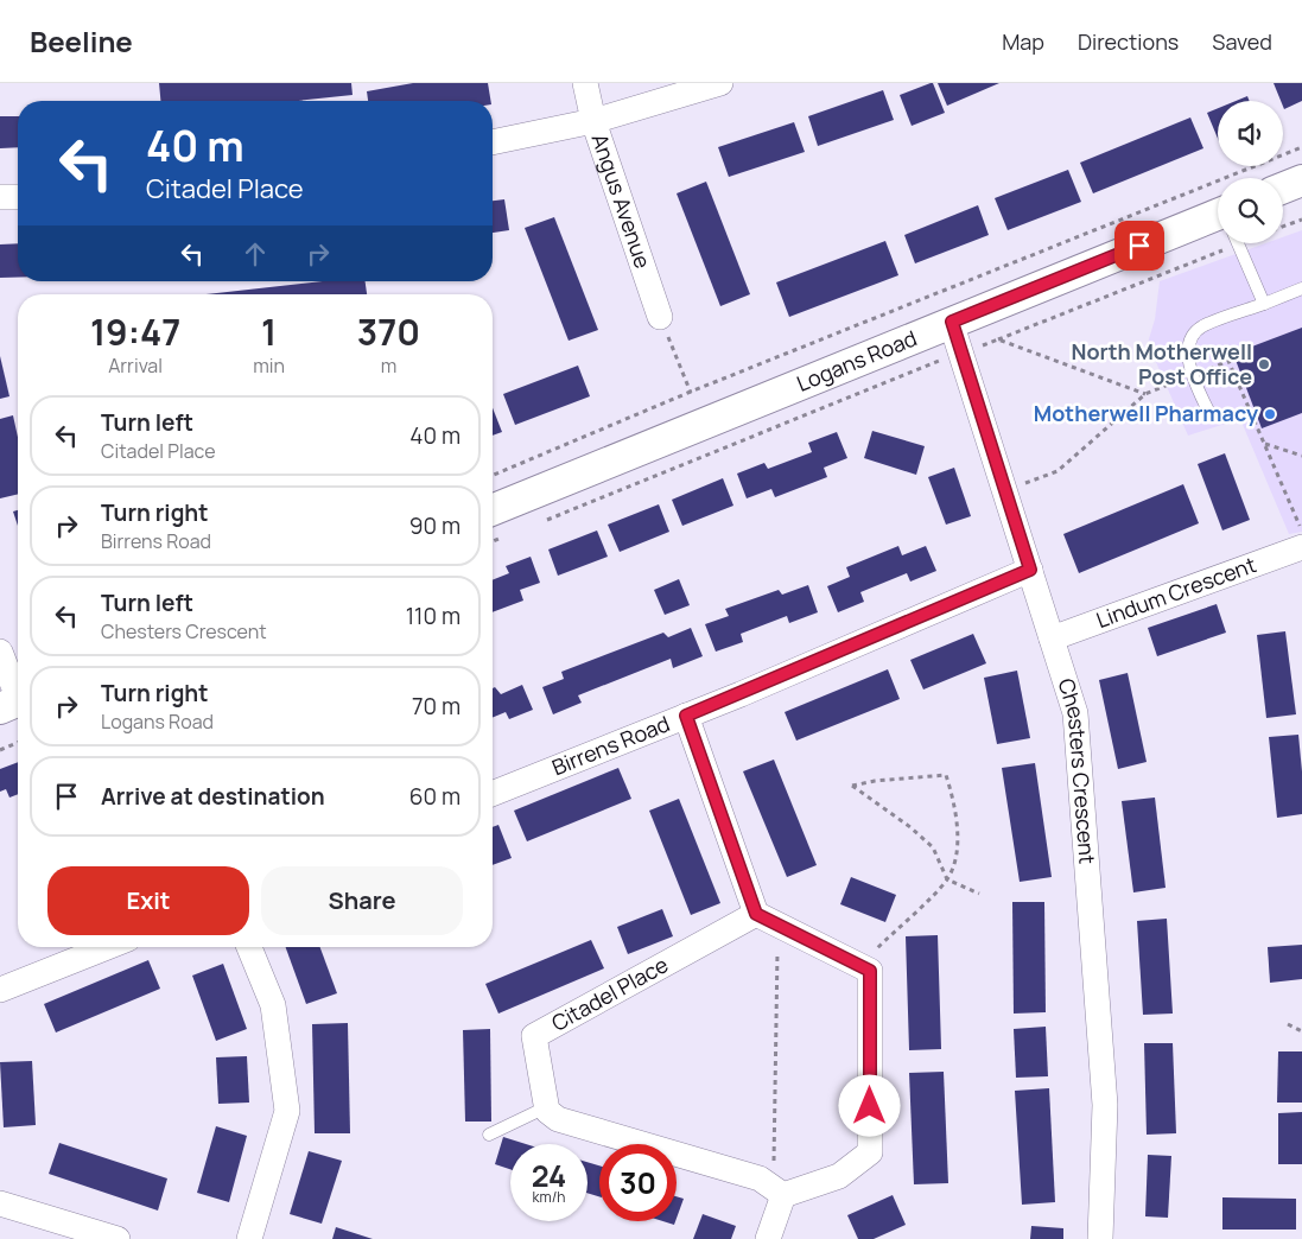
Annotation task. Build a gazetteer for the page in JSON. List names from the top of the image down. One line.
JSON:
{"streets":{"street":["Angus Avenue","Logans Road","Lindum Crescent","Birrens Road","Chesters Crescent","Citadel Place"]},"crossings":[["Logans Road","Chesters Crescent"],["Lindum Crescent","Chesters Crescent"],["Birrens Road","Chesters Crescent"]],"places":["North Motherwell Post Office","Motherwell Pharmacy"],"page":{"header":"Beeline","nav":["Map","Directions","Saved"],"turn":["40 m","Citadel Place"],"eta":["19:47","Arrival","1","min","370","m"],"list":[{"name":"Turn left","note":"Citadel Place","value":"40 m"},{"name":"Turn right","note":"Birrens Road","value":"90 m"},{"name":"Turn left","note":"Chesters Crescent","value":"110 m"},{"name":"Turn right","note":"Logans Road","value":"70 m"},{"name":"Arrive at destination","value":"60 m"}],"buttons":["Exit","Share"],"speed":"24 km/h","limit":"30"}}
